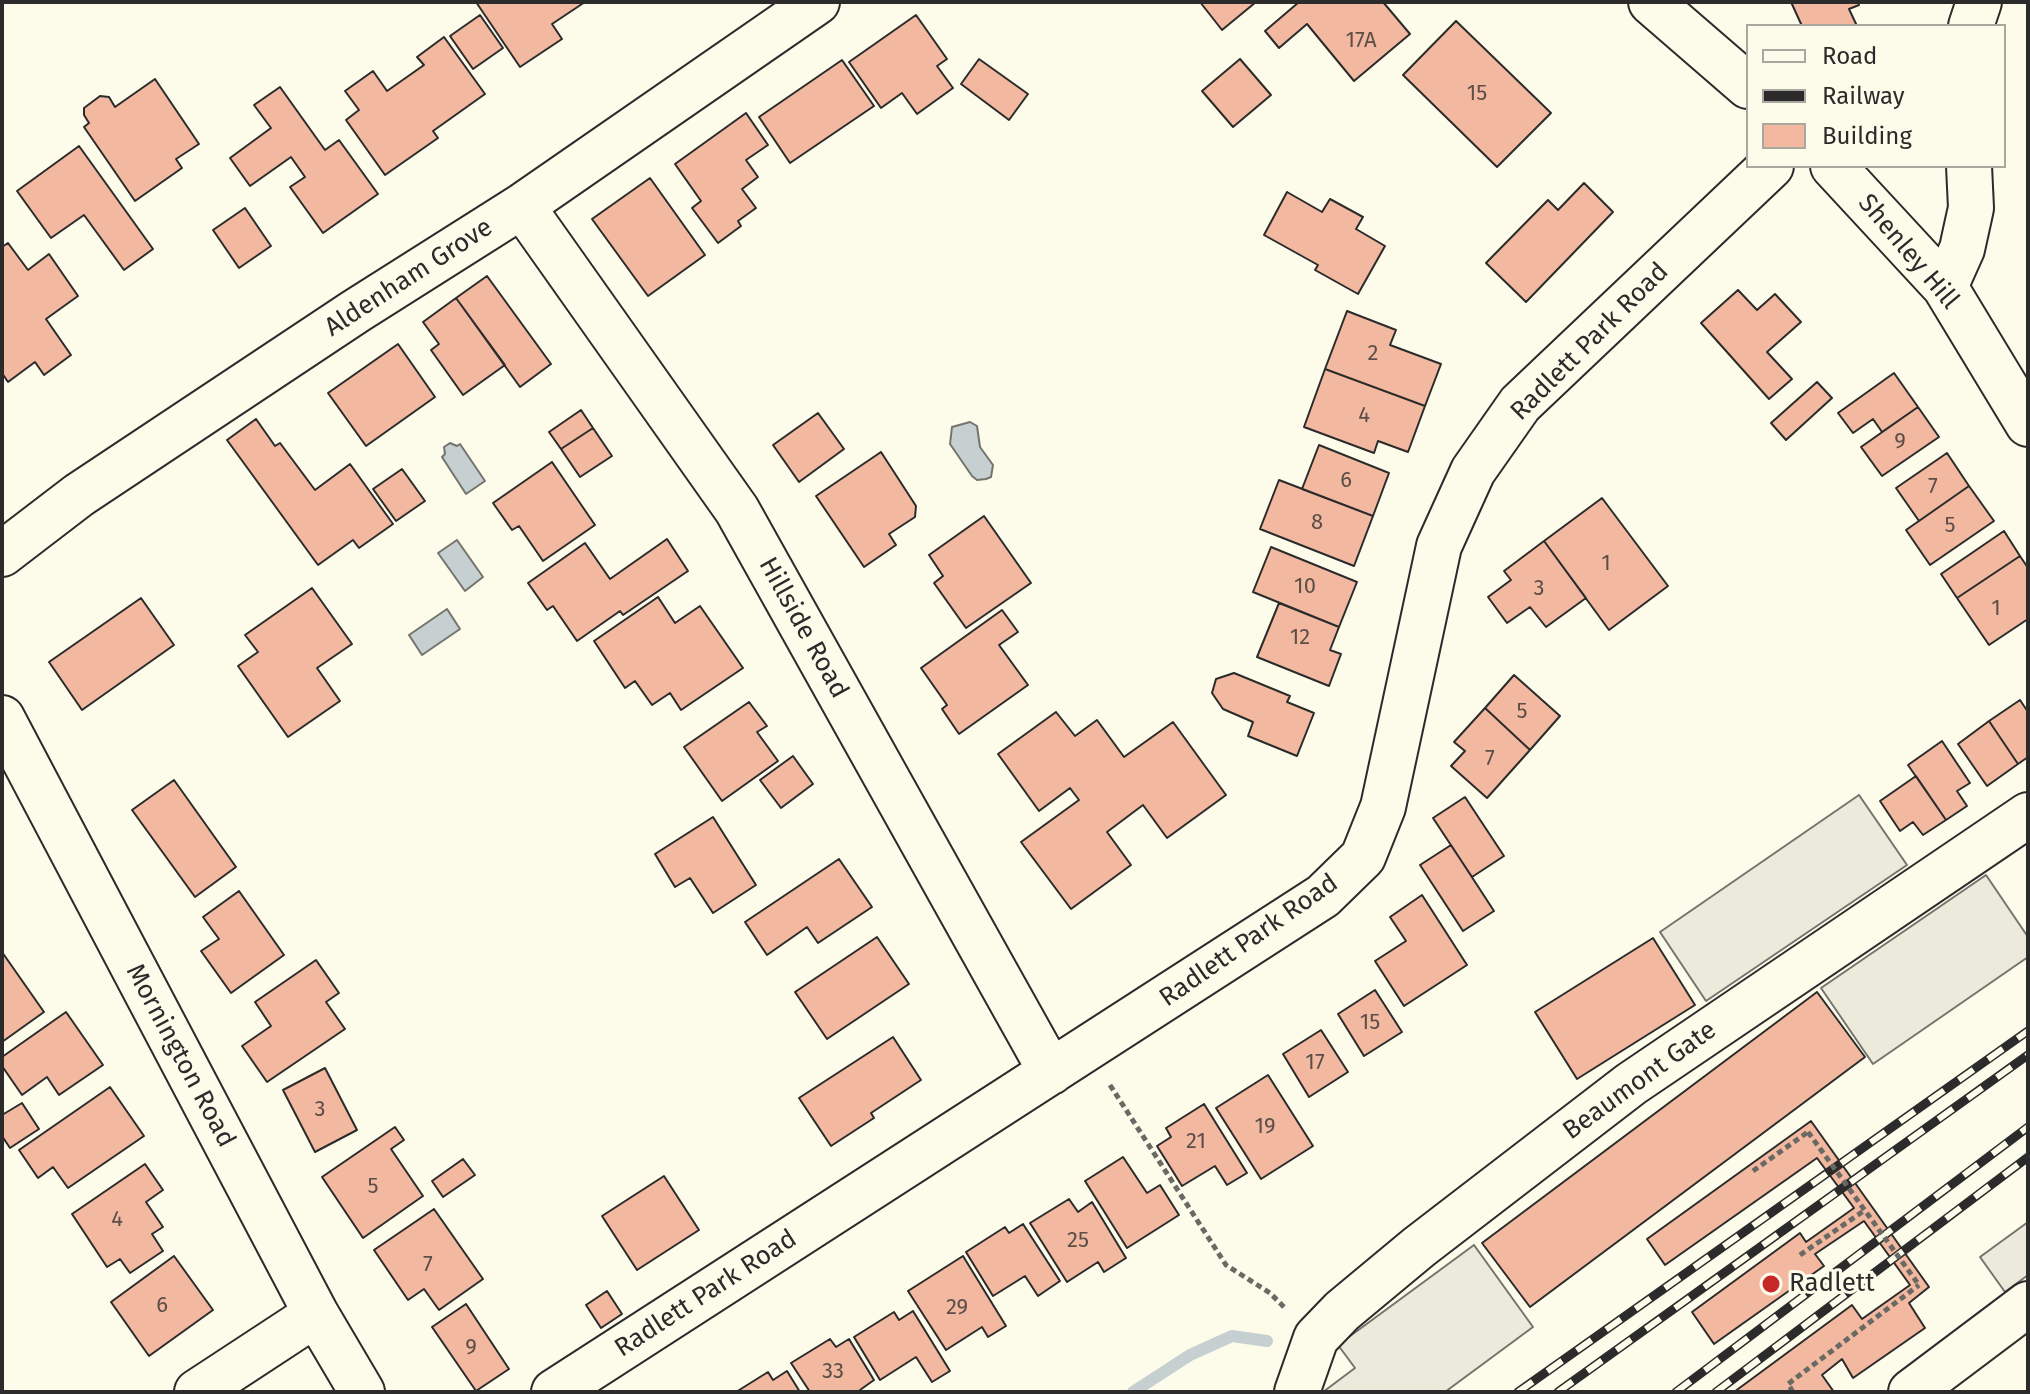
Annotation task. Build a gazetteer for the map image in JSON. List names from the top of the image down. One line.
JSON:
{"streets":{"street":["Shenley Hill","Aldenham Grove","Radlett Park Road","Hillside Road","Mornington Road","Beaumont Gate"]},"crossings":[["Aldenham Grove","Hillside Road"],["Radlett Park Road","Hillside Road"]],"places":["Radlett"],"house_numbers":["17A","15","2","4","9","6","7","8","5","1","10","3","1","12","5","7","15","17","3","19","21","5","4","25","7","6","29","9","33"],"legend":["Road","Railway","Building"]}
